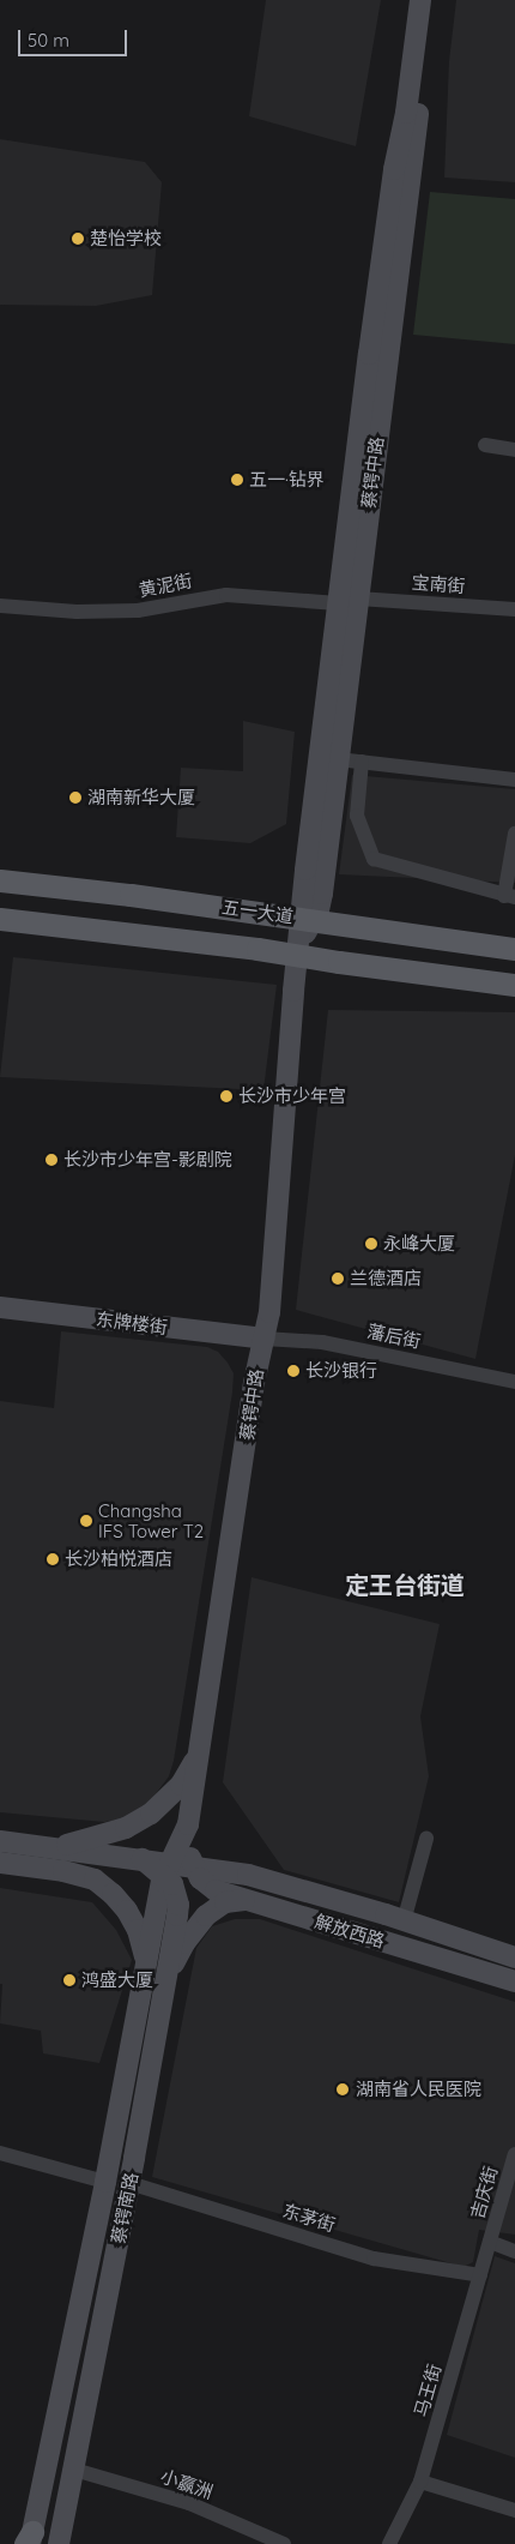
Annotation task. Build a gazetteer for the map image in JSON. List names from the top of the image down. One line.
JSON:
{"streets":{"main road":["蔡锷中路","五一大道","东牌楼街","解放西路","蔡锷南路"],"street":["宝南街","黄泥街","藩后街","吉庆街","东茅街","马王街","小赢洲"]},"crossings":[["蔡锷中路","宝南街"],["蔡锷中路","黄泥街"],["蔡锷中路","五一大道"],["蔡锷中路","东牌楼街"],["蔡锷中路","藩后街"],["蔡锷中路","解放西路"],["蔡锷中路","蔡锷南路"],["宝南街","黄泥街"],["东牌楼街","藩后街"],["解放西路","蔡锷南路"],["吉庆街","马王街"],["蔡锷南路","东茅街"],["蔡锷南路","小赢洲"],["东茅街","马王街"]],"districts":["定王台街道"],"places":["楚怡学校","五一·钻界","湖南新华大厦","长沙市少年宫","长沙市少年宫-影剧院","永峰大厦","兰德酒店","长沙银行","Changsha IFS Tower T2","长沙柏悦酒店","鸿盛大厦","湖南省人民医院"],"scale_bar":"50 m"}
